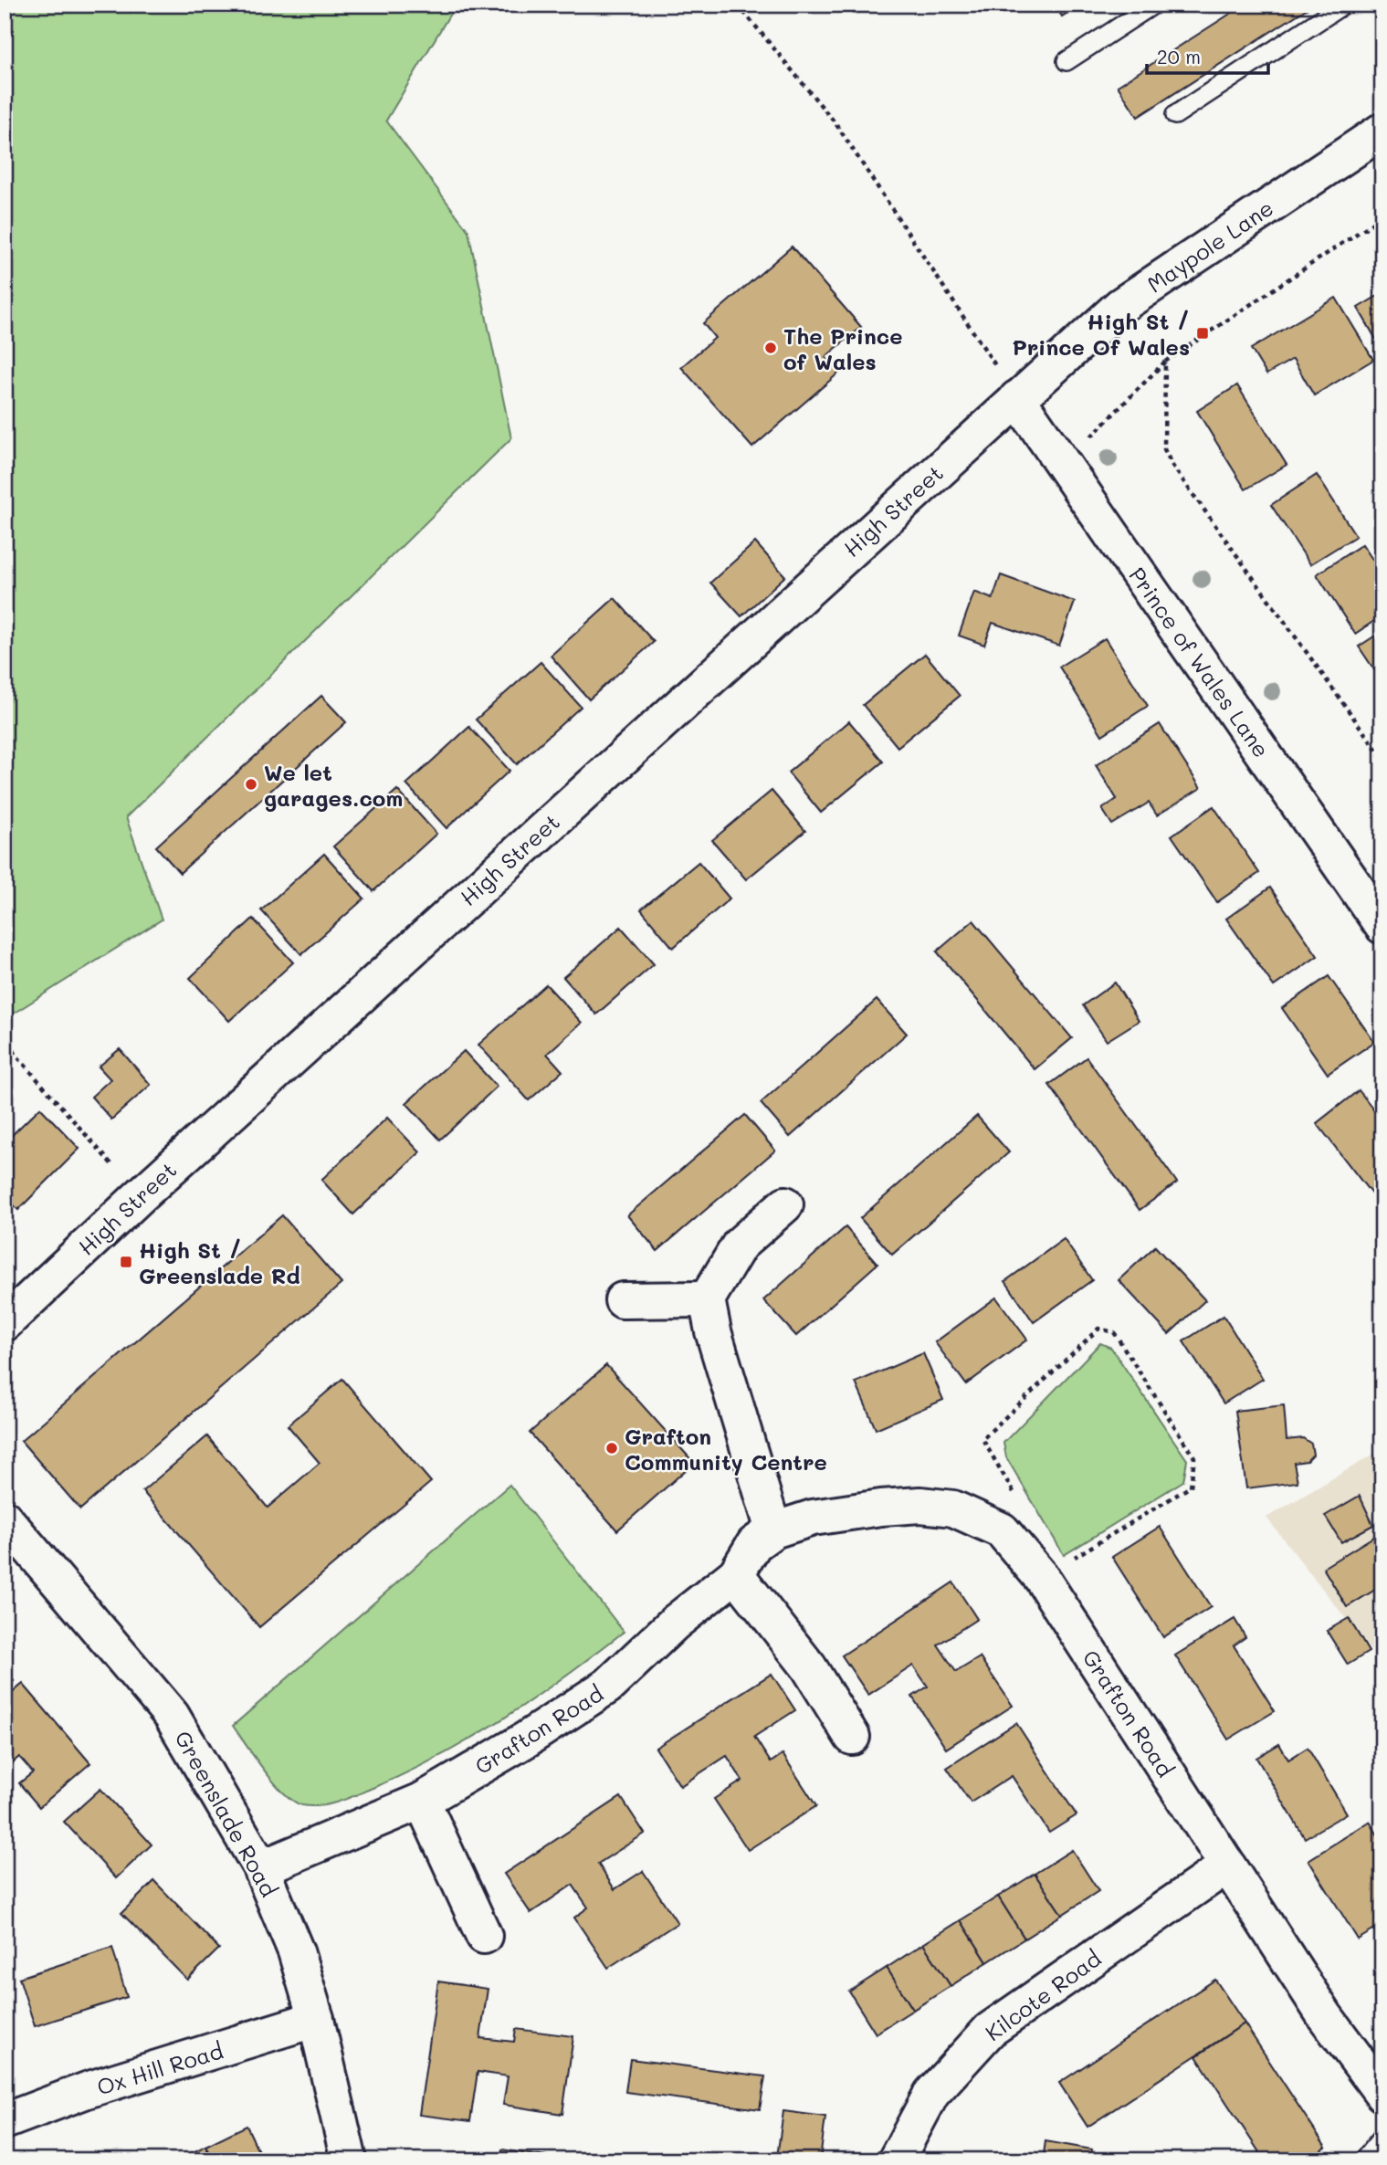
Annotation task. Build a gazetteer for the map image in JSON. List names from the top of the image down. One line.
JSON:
{"streets":{"street":["Maypole Lane","High Street","Prince of Wales Lane","Grafton Road","Greenslade Road","Kilcote Road","Ox Hill Road"]},"crossings":[["Maypole Lane","High Street"],["Maypole Lane","Prince of Wales Lane"],["High Street","Prince of Wales Lane"],["Grafton Road","Greenslade Road"],["Grafton Road","Kilcote Road"],["Greenslade Road","Ox Hill Road"]],"places":{"transit":["High St / Prince Of Wales","High St / Greenslade Rd"],"other":["The Prince of Wales","We let garages.com","Grafton Community Centre"]},"scale_bar":"20 m"}
